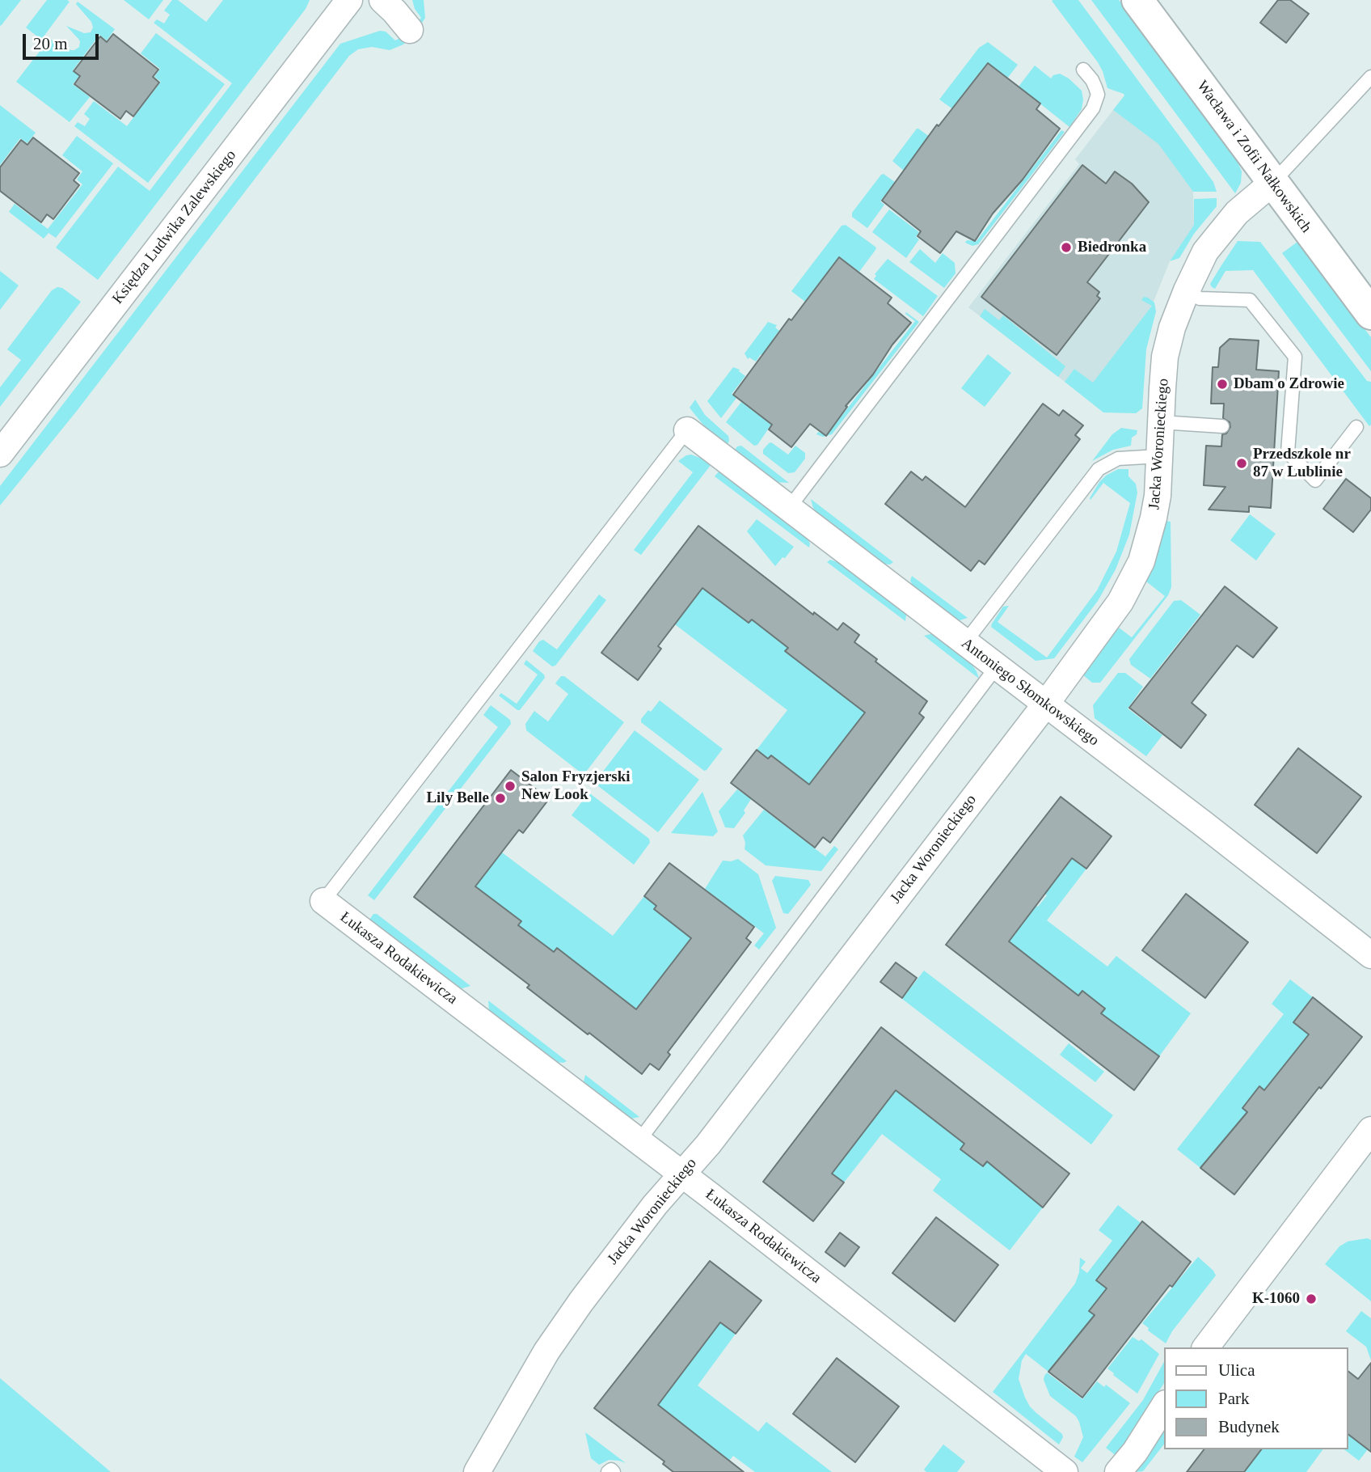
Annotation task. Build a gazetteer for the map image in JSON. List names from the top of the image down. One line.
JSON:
{"streets":{"street":["Wacława i Zofii Nałkowskich","Księdza Ludwika Zalewskiego","Jacka Woronieckiego","Antoniego Słomkowskiego","Łukasza Rodakiewicza"]},"crossings":[["Wacława i Zofii Nałkowskich","Jacka Woronieckiego"],["Jacka Woronieckiego","Antoniego Słomkowskiego"],["Jacka Woronieckiego","Łukasza Rodakiewicza"]],"places":["Biedronka","Dbam o Zdrowie","Przedszkole nr 87 w Lublinie","Salon Fryzjerski New Look","Lily Belle","K-1060"],"legend":["Ulica","Park","Budynek"],"scale_bar":"20 m"}
